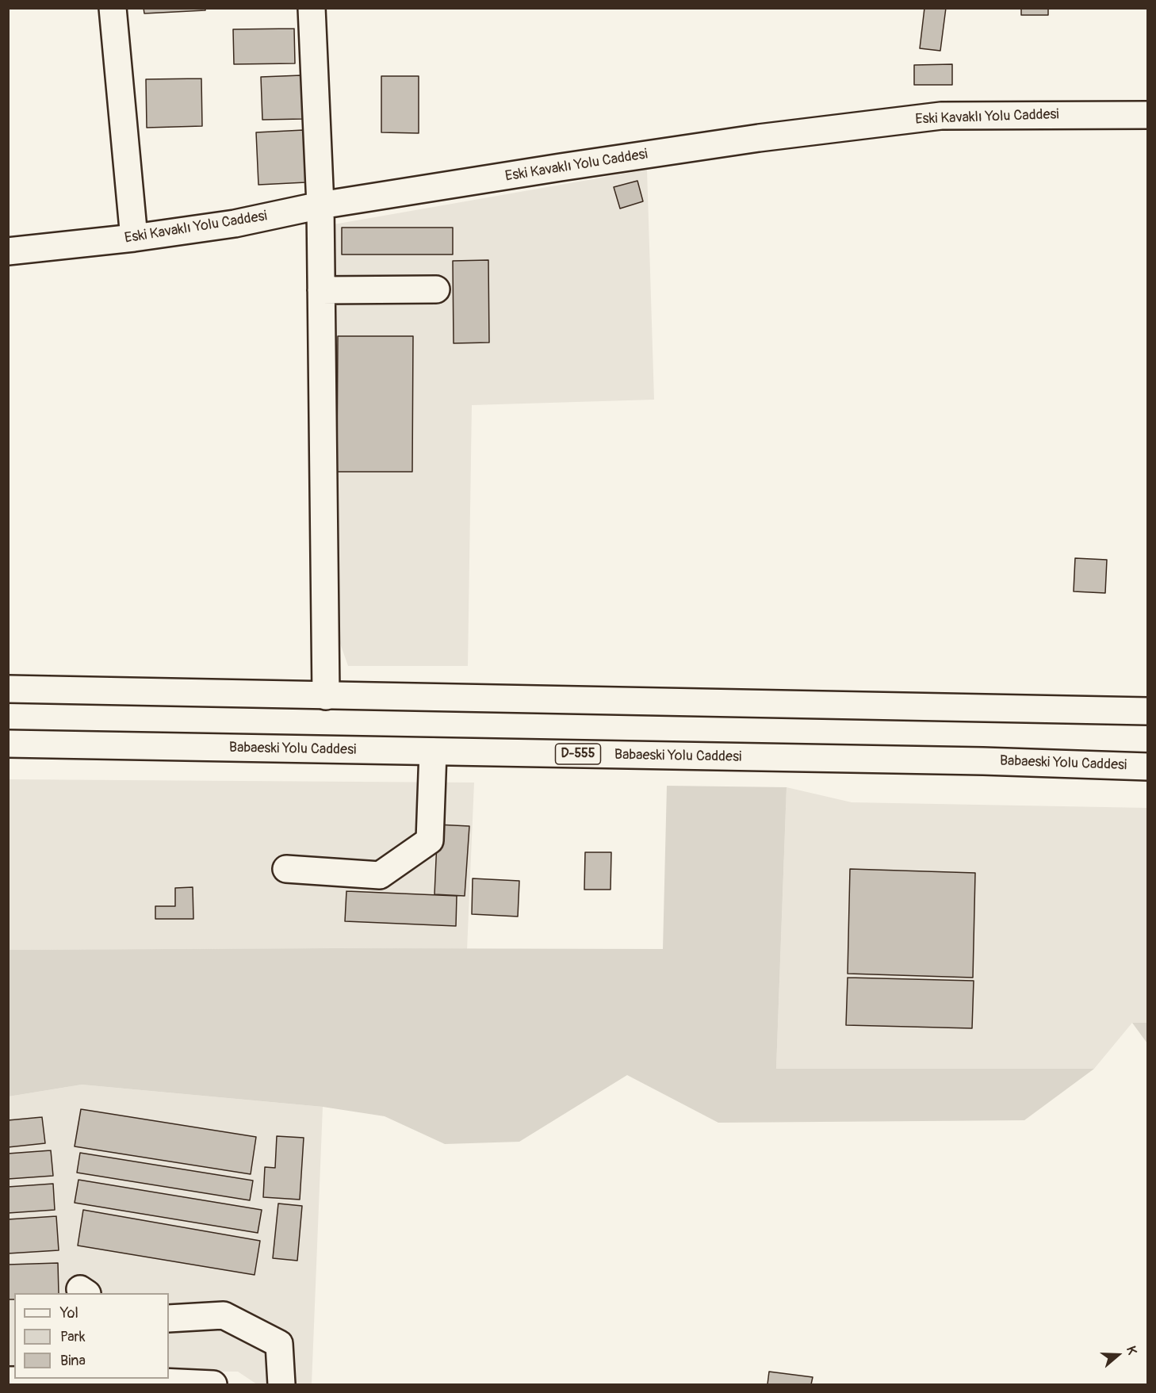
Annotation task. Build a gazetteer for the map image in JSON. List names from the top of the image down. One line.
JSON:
{"streets":{"main road":["Eski Kavaklı Yolu Caddesi","Babaeski Yolu Caddesi","D-555"]},"legend":["Yol","Park","Bina"],"north":"right"}
